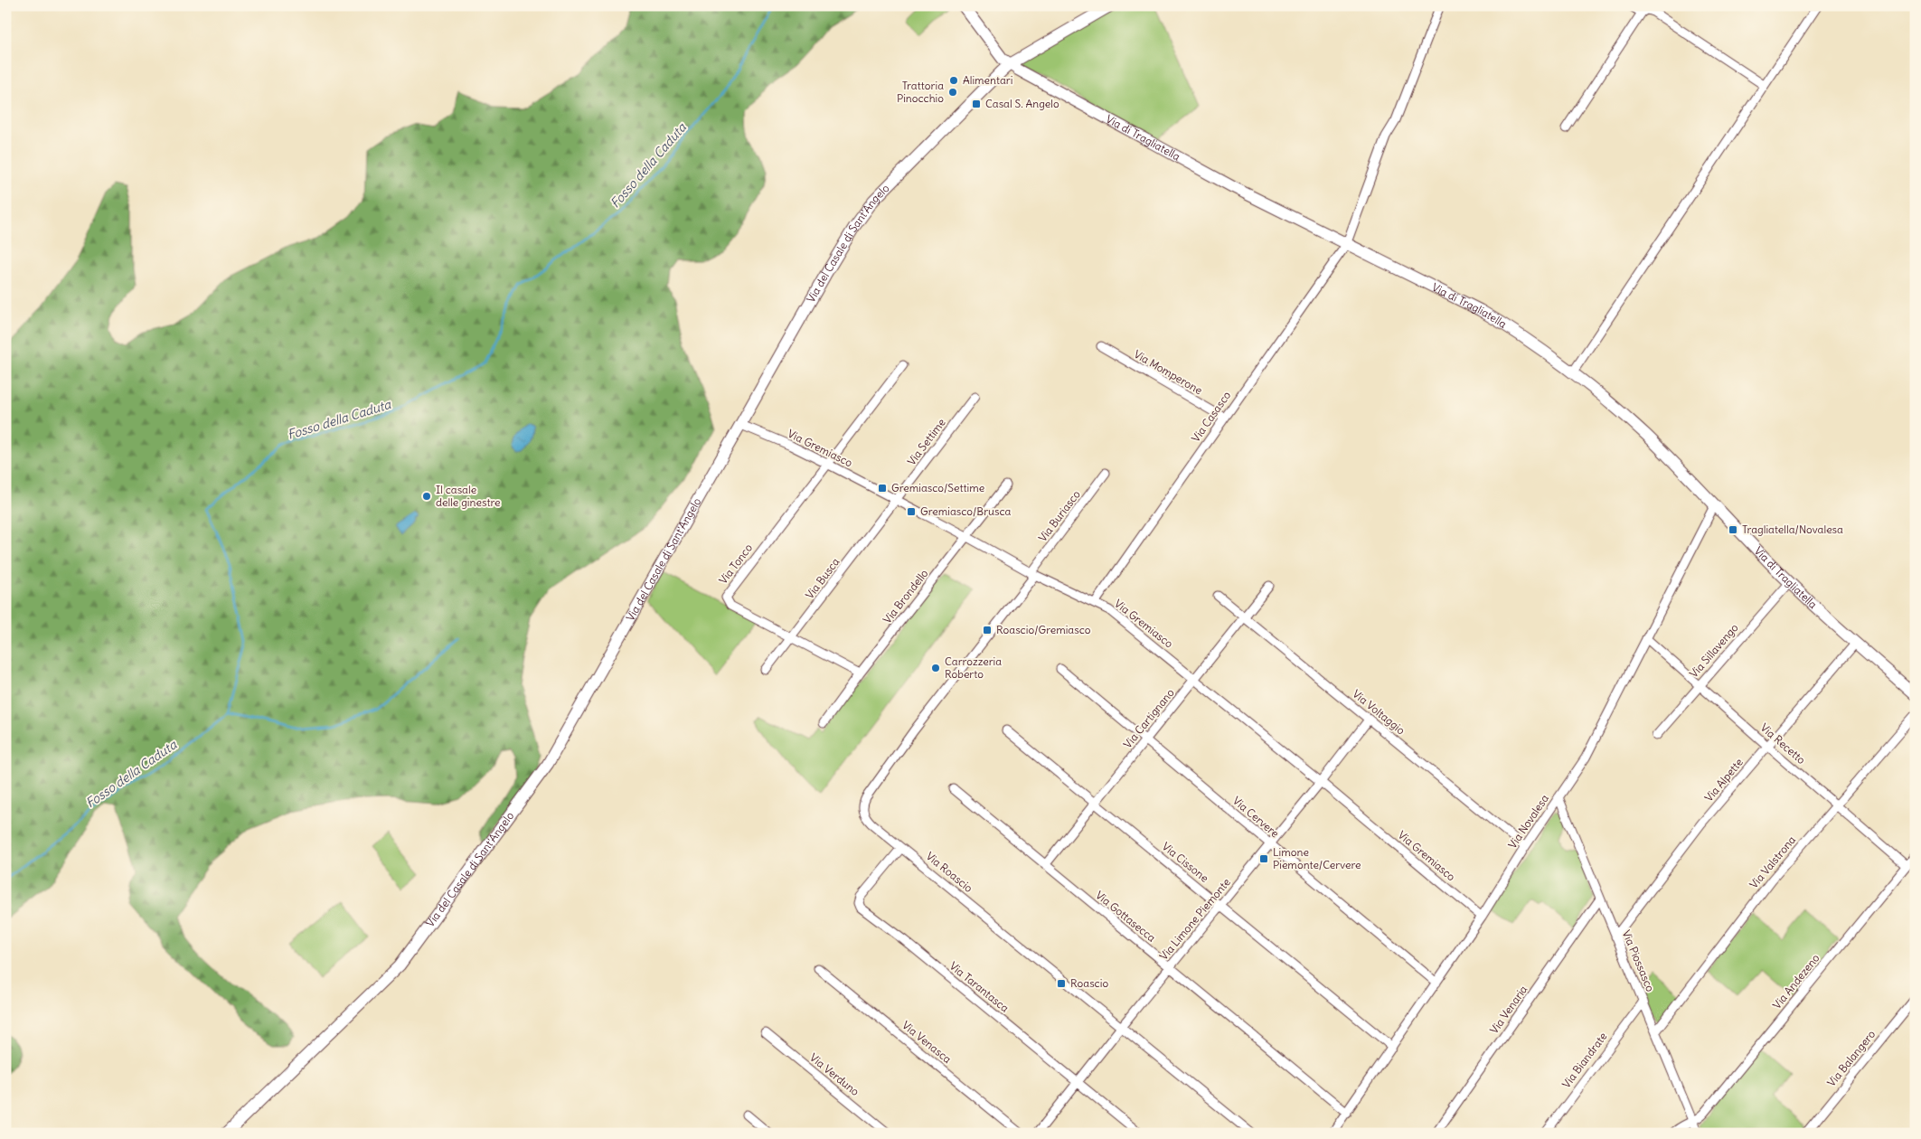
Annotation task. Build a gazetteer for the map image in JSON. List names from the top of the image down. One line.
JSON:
{"streets":{"main road":["Via di Tragliatella","Via del Casale di Sant'Angelo"],"street":["Via Momperone","Via Casasco","Via Settime","Via Gremiasco","Via Buriasco","Via Tonco","Via Busca","Via Brondello","Via Sillavengo","Via Voltaggio","Via Cartignano","Via Recetto","Via Alpette","Via Cervere","Via Novalesa","Via Cissone","Via Valstrona","Via Roascio","Via Gottasecca","Via Limone Piemonte","Via Piossasco","Via Andezeno","Via Tarantasca","Via Venaria","Via Venasca","Via Balangero","Via Biandrate","Via Verduno"]},"crossings":[["Via di Tragliatella","Via del Casale di Sant'Angelo"],["Via di Tragliatella","Via Casasco"],["Via di Tragliatella","Via Sillavengo"],["Via di Tragliatella","Via Alpette"],["Via di Tragliatella","Via Novalesa"],["Via del Casale di Sant'Angelo","Via Gremiasco"],["Via Momperone","Via Casasco"],["Via Casasco","Via Gremiasco"],["Via Settime","Via Gremiasco"],["Via Settime","Via Busca"],["Via Gremiasco","Via Buriasco"],["Via Gremiasco","Via Tonco"],["Via Gremiasco","Via Busca"],["Via Gremiasco","Via Brondello"],["Via Gremiasco","Via Cartignano"],["Via Gremiasco","Via Novalesa"],["Via Gremiasco","Via Roascio"],["Via Gremiasco","Via Limone Piemonte"],["Via Buriasco","Via Roascio"],["Via Tonco","Via Busca"],["Via Tonco","Via Brondello"],["Via Sillavengo","Via Recetto"],["Via Voltaggio","Via Cartignano"],["Via Voltaggio","Via Novalesa"],["Via Voltaggio","Via Limone Piemonte"],["Via Cartignano","Via Cervere"],["Via Cartignano","Via Cissone"],["Via Cartignano","Via Gottasecca"],["Via Recetto","Via Alpette"],["Via Recetto","Via Novalesa"],["Via Recetto","Via Valstrona"],["Via Recetto","Via Andezeno"],["Via Alpette","Via Piossasco"],["Via Cervere","Via Novalesa"],["Via Cervere","Via Limone Piemonte"],["Via Novalesa","Via Cissone"],["Via Novalesa","Via Gottasecca"],["Via Novalesa","Via Piossasco"],["Via Cissone","Via Limone Piemonte"],["Via Valstrona","Via Piossasco"],["Via Roascio","Via Limone Piemonte"],["Via Roascio","Via Tarantasca"],["Via Gottasecca","Via Limone Piemonte"],["Via Limone Piemonte","Via Tarantasca"],["Via Piossasco","Via Andezeno"],["Via Piossasco","Via Venaria"],["Via Piossasco","Via Biandrate"]],"water":["Fosso della Caduta"],"places":{"other":["Alimentari","Trattoria Pinocchio","Il casale delle ginestre","Carrozzeria Roberto"],"transit":["Casal S. Angelo","Gremiasco/Settime","Gremiasco/Brusca","Tragliatella/Novalesa","Roascio/Gremiasco","Limone Piemonte/Cervere","Roascio"]}}
